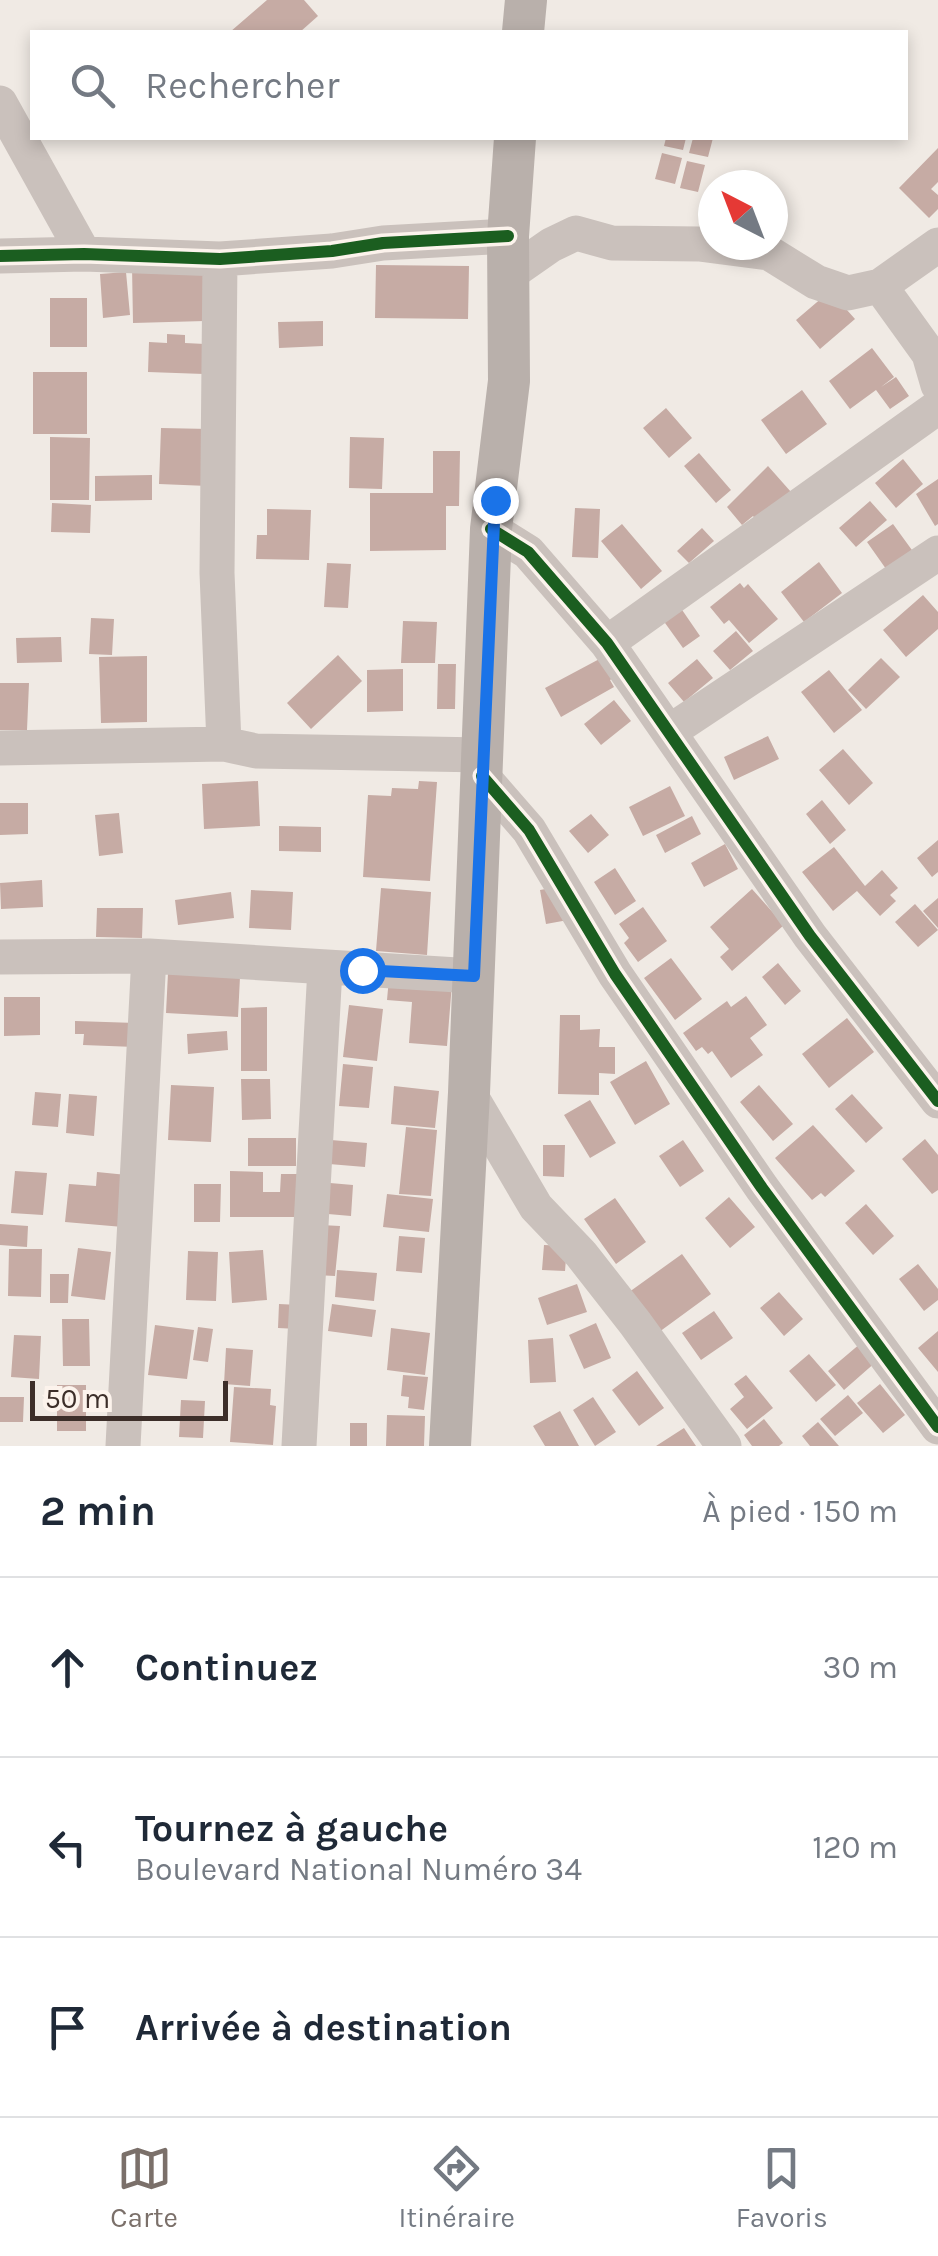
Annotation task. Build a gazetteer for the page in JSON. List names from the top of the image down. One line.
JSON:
{"scale_bar":"50 m","north":"top left","page":{"search":"Rechercher","scale":"50 m","heading":["2 min","À pied · 150 m"],"list":[["Continuez","30 m"],["Tournez à gauche","Boulevard National Numéro 34","120 m"],"Arrivée à destination"],"nav":["Carte","Itinéraire","Favoris"]}}
